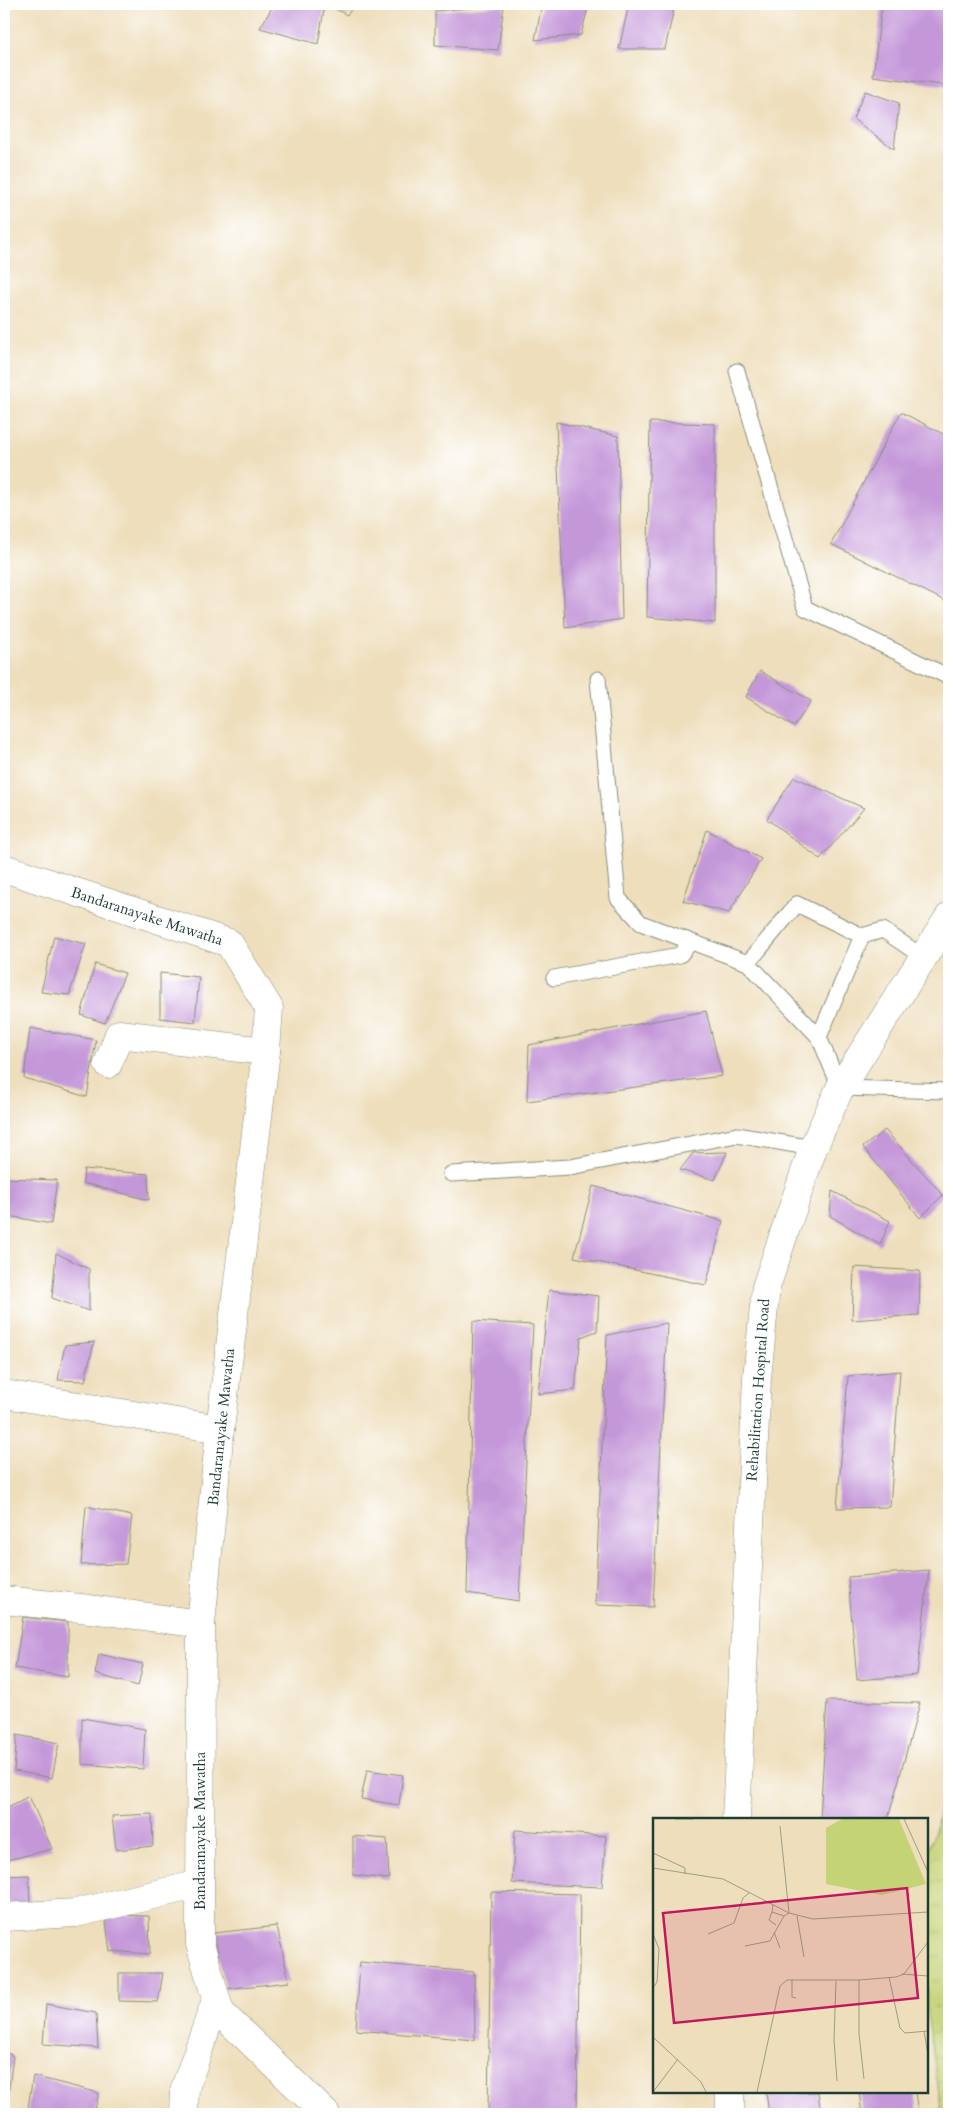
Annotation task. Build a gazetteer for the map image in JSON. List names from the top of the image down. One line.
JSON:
{"streets":{"street":["Bandaranayake Mawatha","Rehabilitation Hospital Road"]}}
